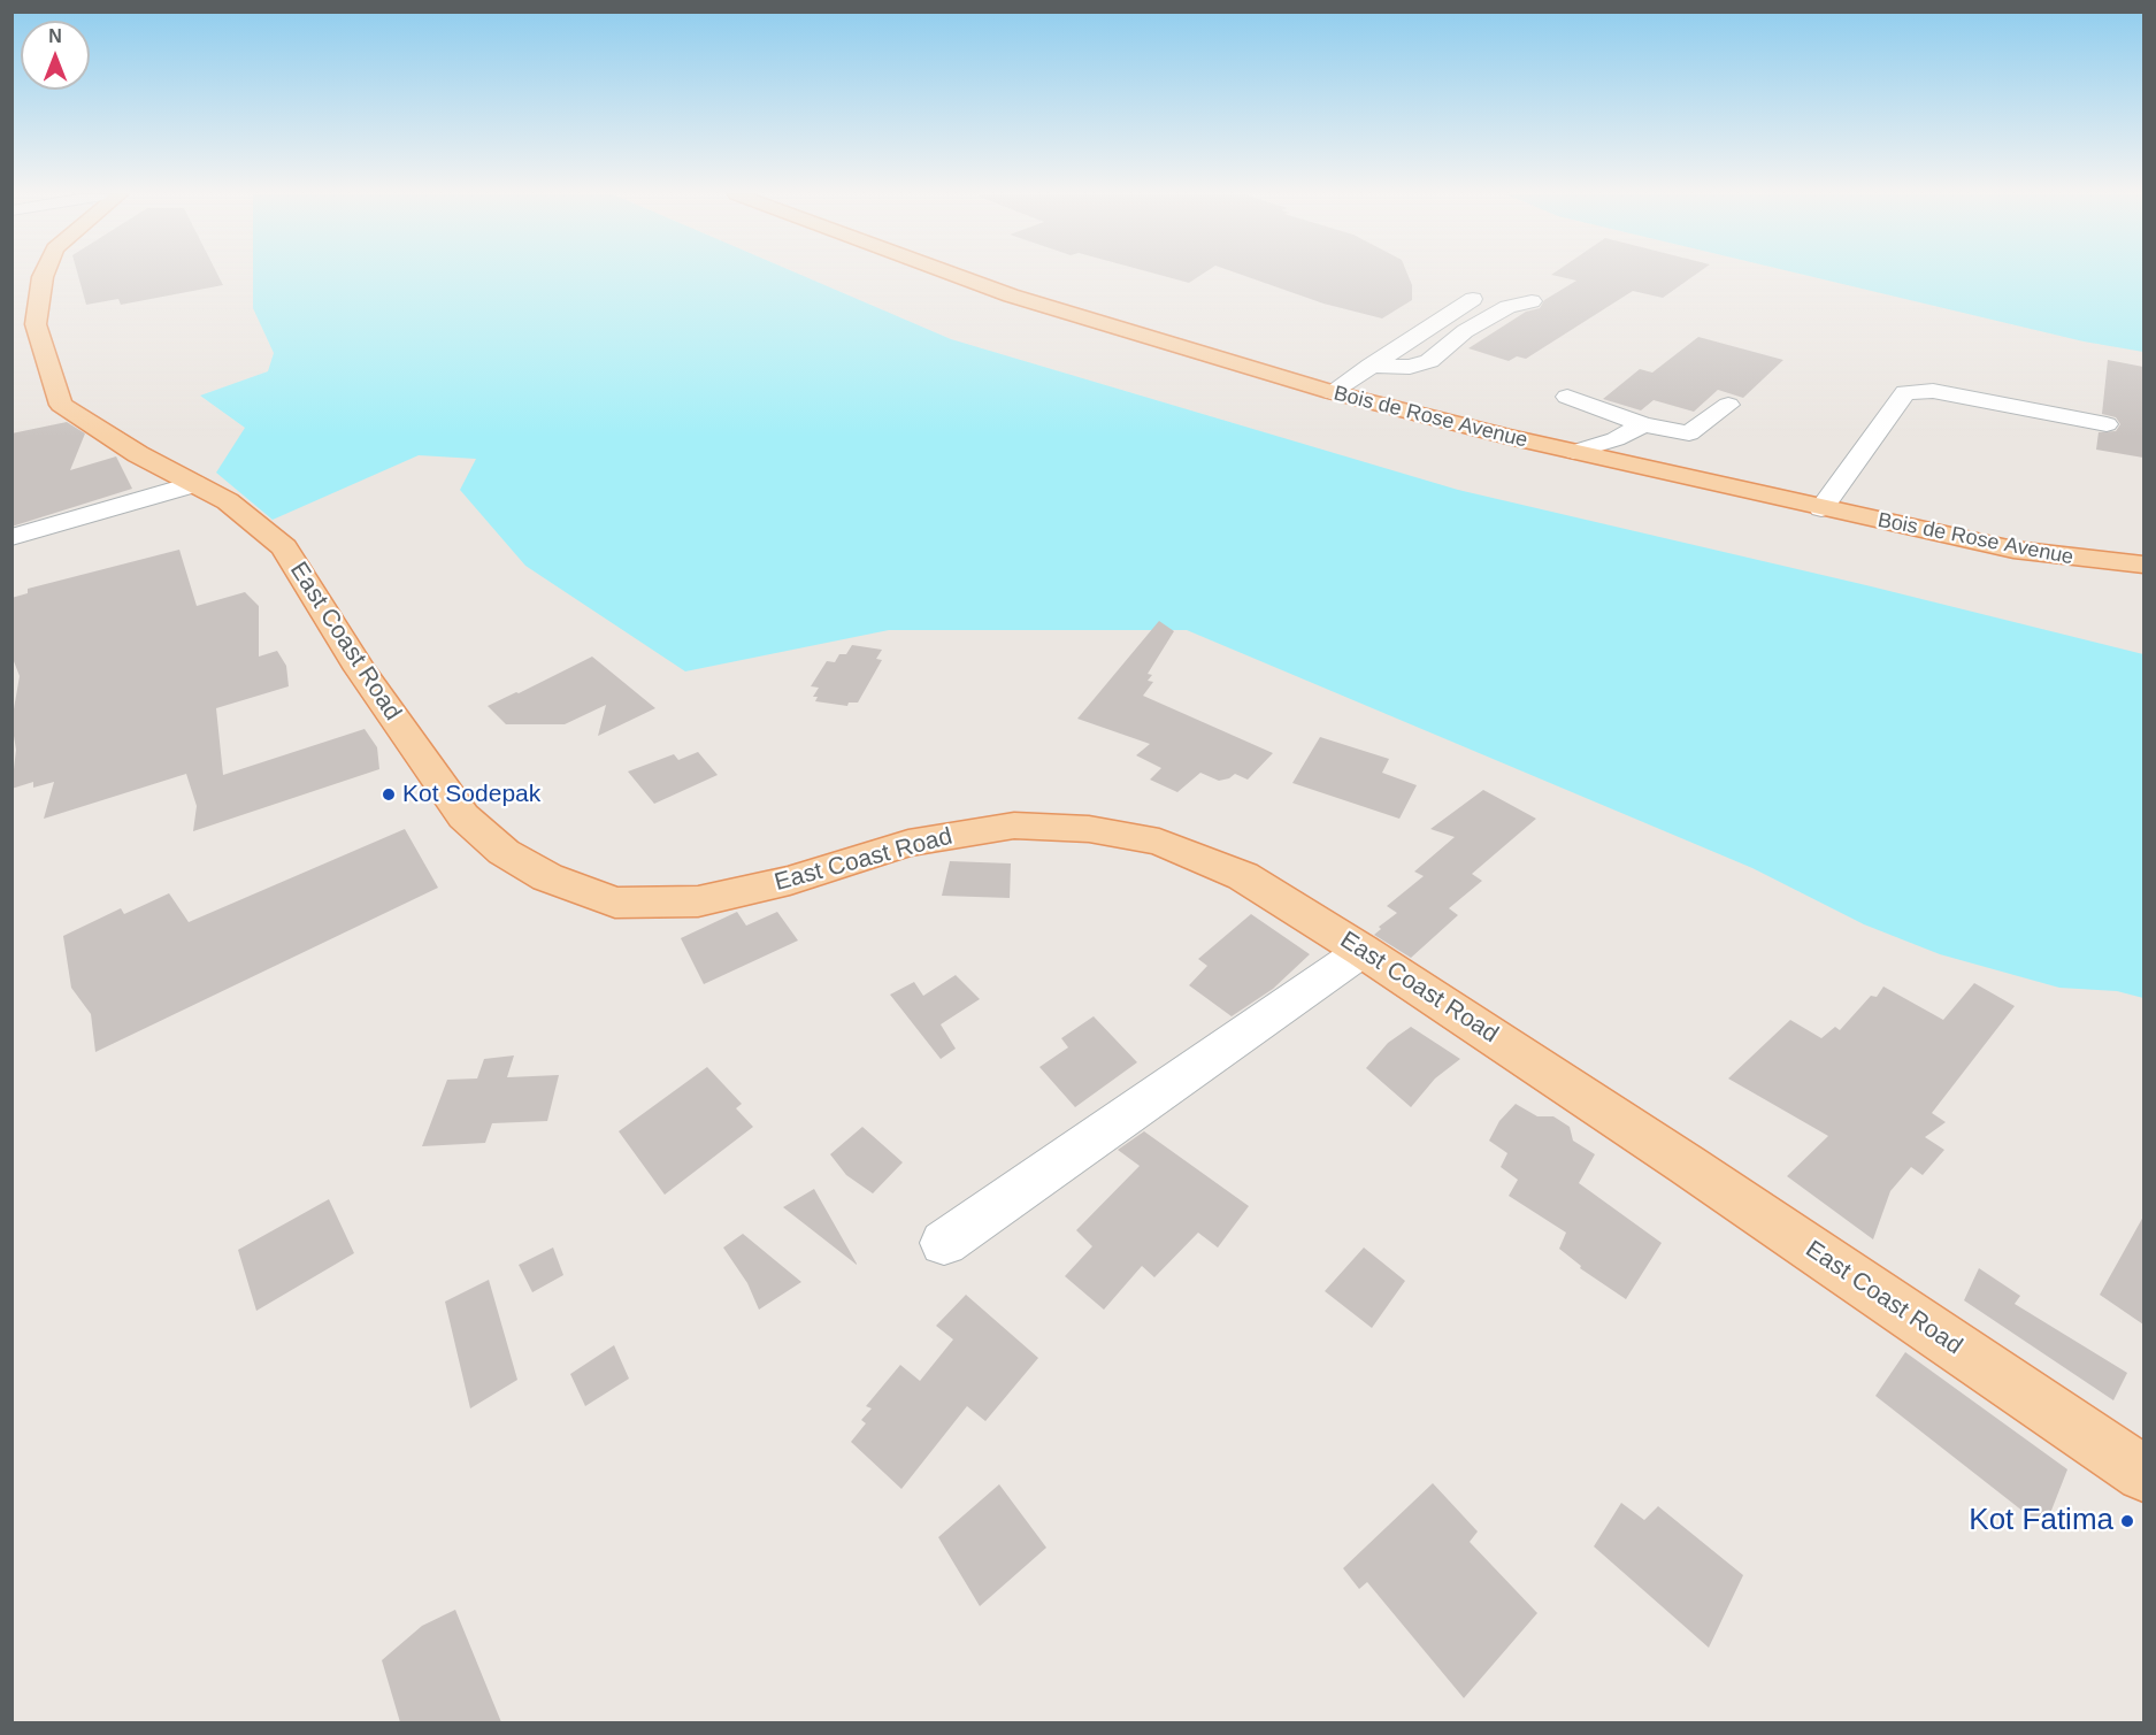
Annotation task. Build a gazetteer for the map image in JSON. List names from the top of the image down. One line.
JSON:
{"streets":{"main road":["Bois de Rose Avenue","East Coast Road"]},"places":["Kot Sodepak","Kot Fatima"],"north":"top"}
